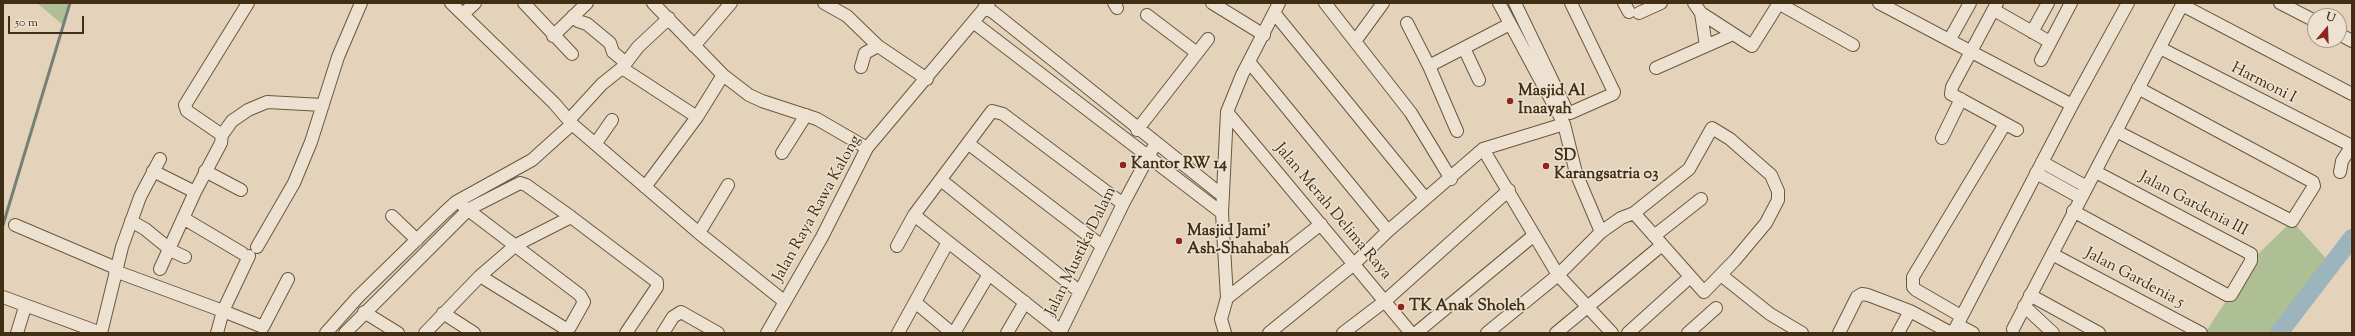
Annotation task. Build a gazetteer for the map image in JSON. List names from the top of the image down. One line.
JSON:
{"streets":{"street":["Harmoni I","Jalan Gardenia III","Jalan Raya Rawa Kalong","Jalan Merah Delima Raya","Jalan Mustika Dalam","Jalan Gardenia 5"]},"places":["Masjid Al Inaayah","Kantor RW 14","SD Karangsatria 03","Masjid Jami' Ash-Shahabah","TK Anak Sholeh"],"scale_bar":"50 m","north":"top"}
